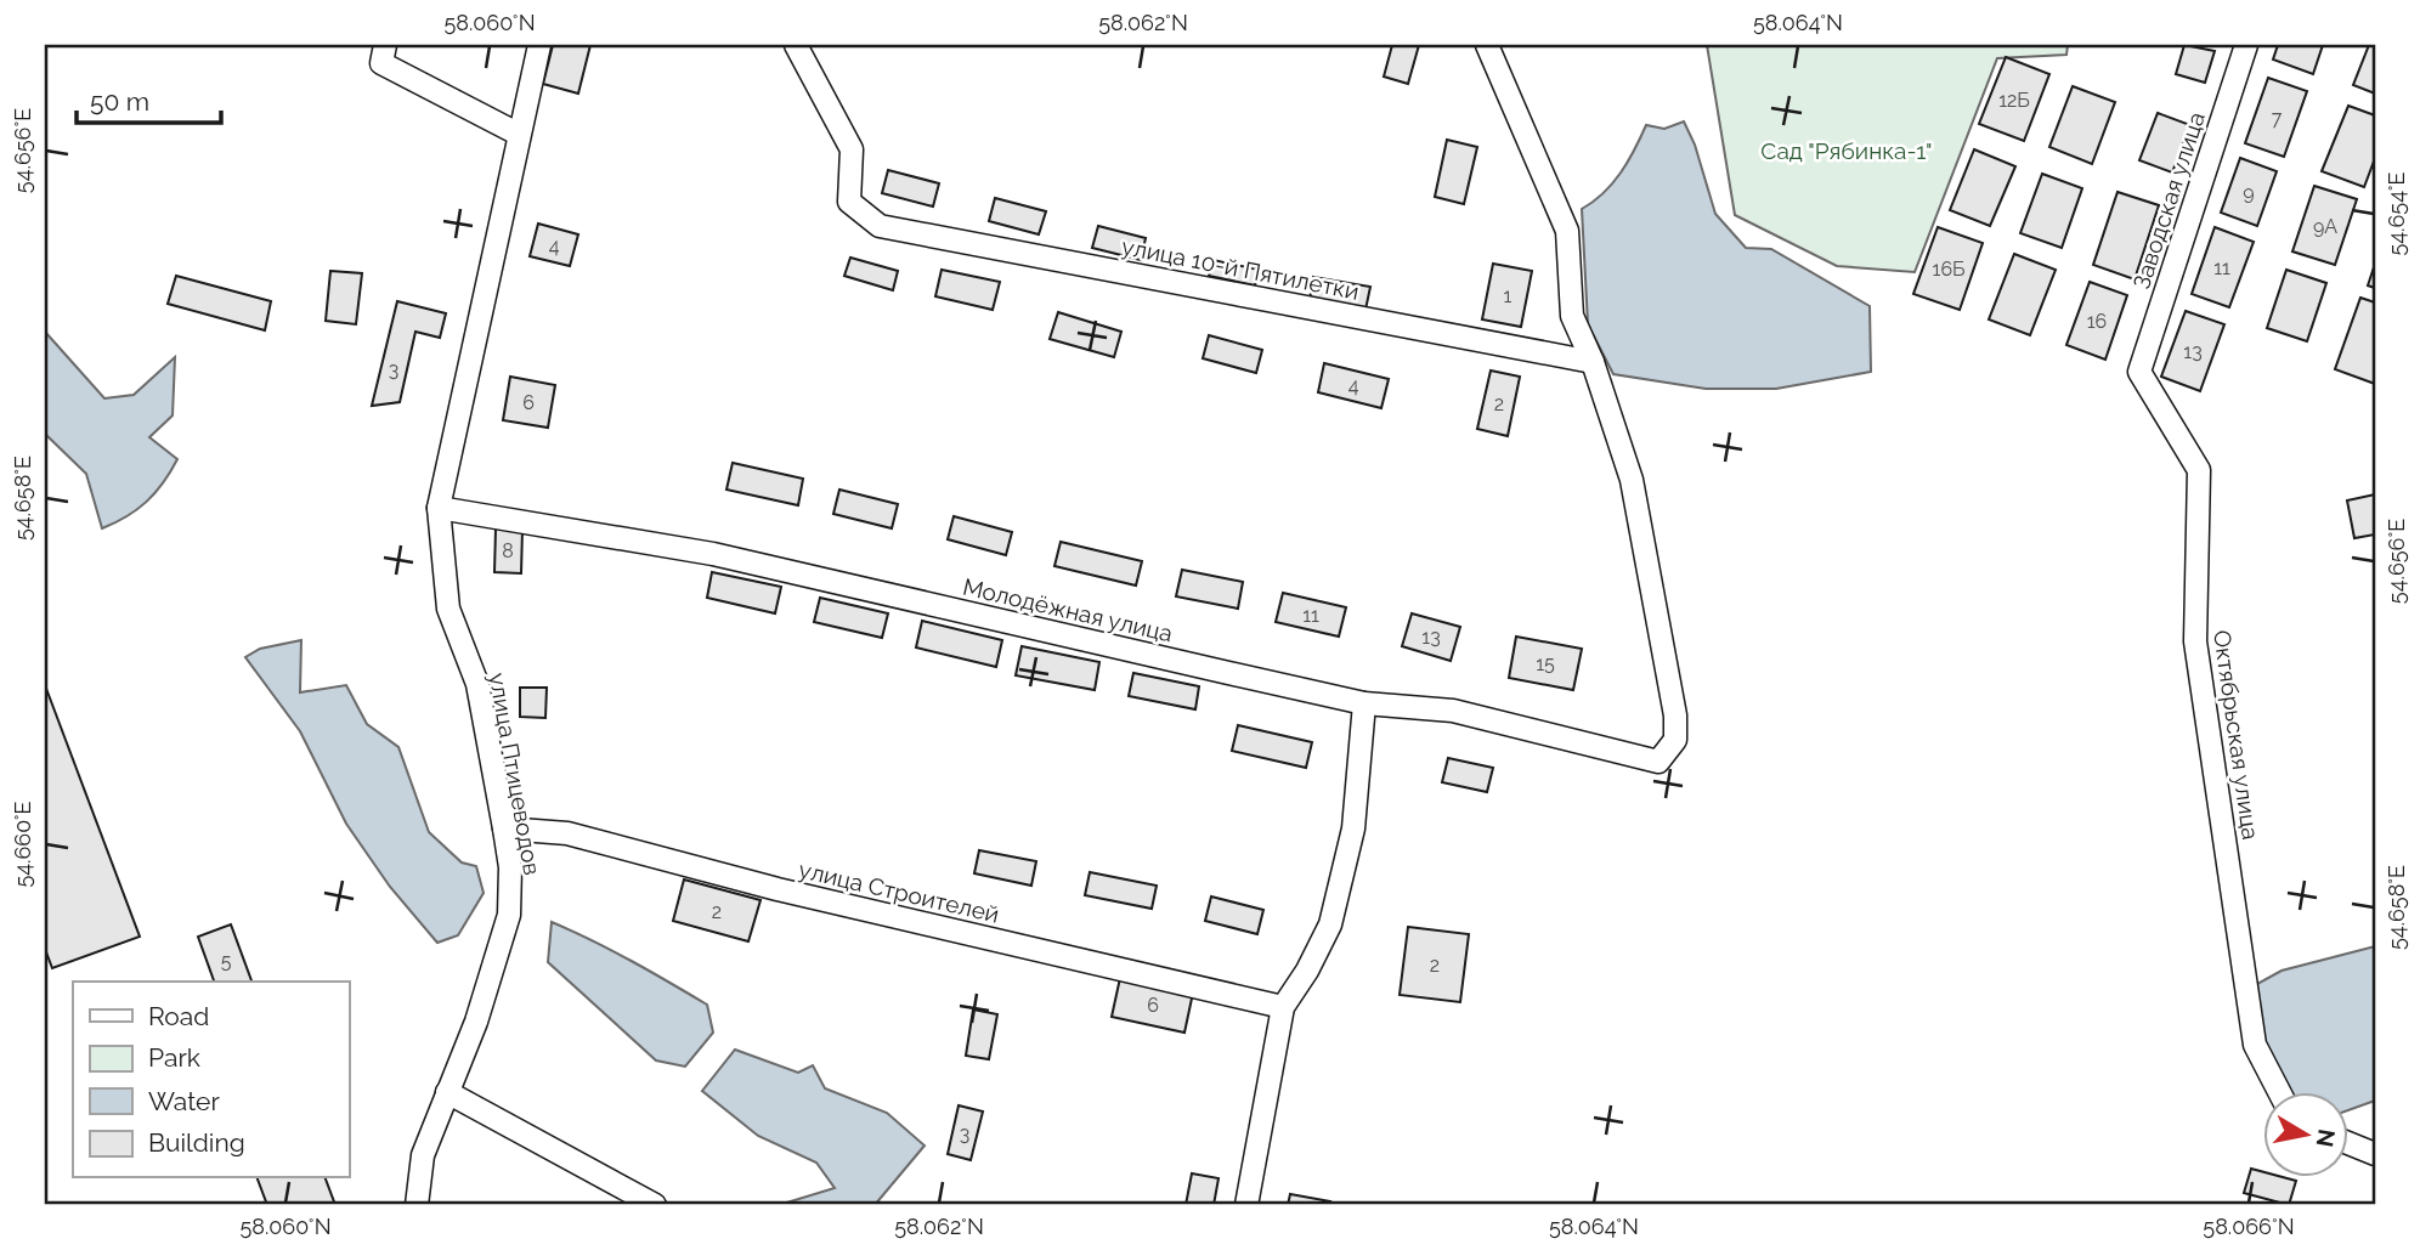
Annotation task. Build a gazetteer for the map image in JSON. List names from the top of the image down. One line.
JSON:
{"streets":{"street":["Заводская улица","улица 10-й Пятилетки","Молодёжная улица","Октябрьская улица","улица Птицеводов","улица Строителей"]},"crossings":[["Заводская улица","Октябрьская улица"],["улица 10-й Пятилетки","Молодёжная улица"],["Молодёжная улица","улица Птицеводов"],["улица Птицеводов","улица Строителей"]],"parks":["Сад \"Рябинка-1\""],"house_numbers":["12Б","7","9","9А","4","11","16Б","1","16","13","3","4","6","2","8","11","13","15","2","5","2","6","3"],"legend":["Road","Park","Water","Building"],"scale_bar":"50 m","north":"right","coordinates":["58.060°N","58.062°N","58.064°N","54.656°E","54.654°E","54.658°E","54.660°E","58.066°N"]}
